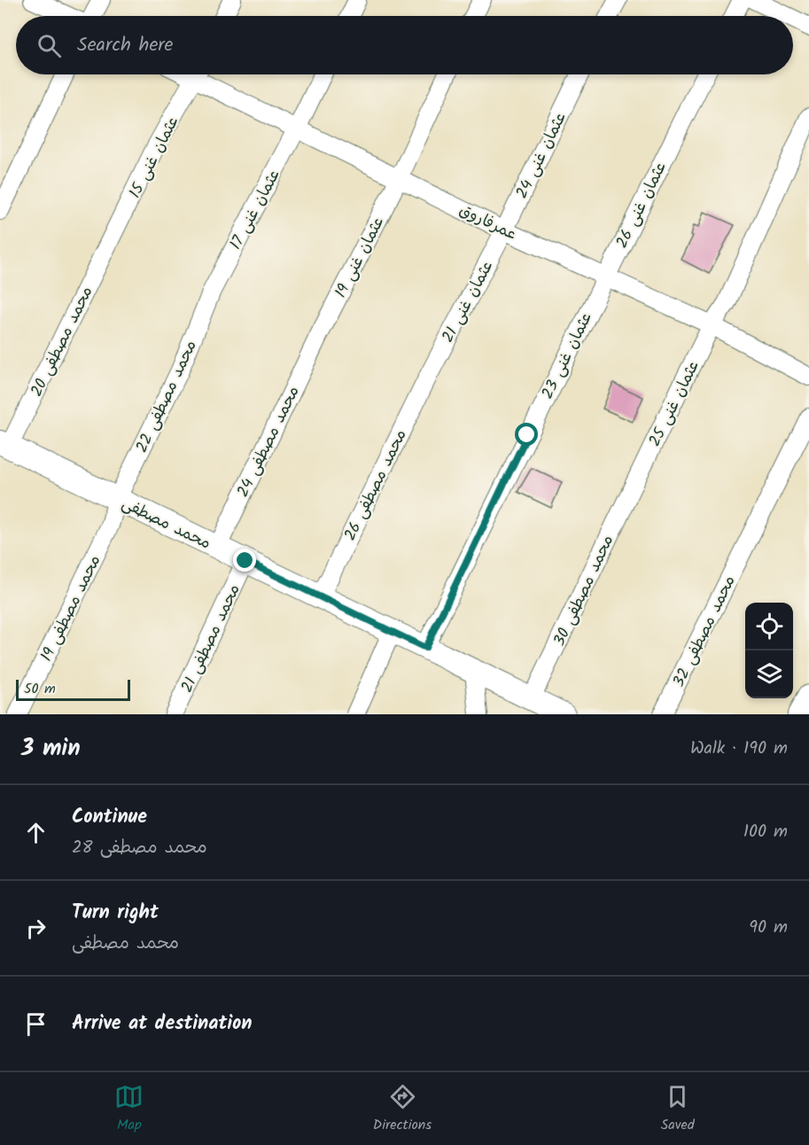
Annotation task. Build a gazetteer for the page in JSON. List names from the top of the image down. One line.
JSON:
{"streets":{"street":["عثمان غنی 24","عثمان غنی 15","عثمان غنی 26","عثمان غنی 17","عمرفاروق","عثمان غنی 19","عثمان غنی 21","محمد مصطفی 20","عثمان غنی 23","محمد مصطفی 22","عثمان غنی 25","محمد مصطفی 24","محمد مصطفی 26","محمد مصطفی","محمد مصطفی 30","محمد مصطفی 19","محمد مصطفی 32","محمد مصطفی 21"]},"crossings":[["عثمان غنی 24","عمرفاروق"],["عثمان غنی 24","عثمان غنی 21"],["عثمان غنی 15","محمد مصطفی 20"],["عثمان غنی 26","عمرفاروق"],["عثمان غنی 26","عثمان غنی 23"],["عثمان غنی 17","عمرفاروق"],["عثمان غنی 17","محمد مصطفی 22"],["عمرفاروق","عثمان غنی 19"],["عمرفاروق","عثمان غنی 21"],["عمرفاروق","عثمان غنی 23"],["عمرفاروق","عثمان غنی 25"],["عثمان غنی 19","محمد مصطفی 24"],["عثمان غنی 21","محمد مصطفی 26"],["محمد مصطفی 20","محمد مصطفی"],["عثمان غنی 23","محمد مصطفی"],["محمد مصطفی 22","محمد مصطفی"],["محمد مصطفی 22","محمد مصطفی 19"],["عثمان غنی 25","محمد مصطفی 30"],["محمد مصطفی 24","محمد مصطفی"],["محمد مصطفی 26","محمد مصطفی"],["محمد مصطفی","محمد مصطفی 30"],["محمد مصطفی","محمد مصطفی 19"],["محمد مصطفی","محمد مصطفی 21"]],"scale_bar":"50 m","page":{"search":"Search here","scale":"50 m","heading":["3 min","Walk · 190 m"],"list":[["Continue","محمد مصطفی 28","100 m"],["Turn right","محمد مصطفی","90 m"],"Arrive at destination"],"nav":["Map","Directions","Saved"]}}
